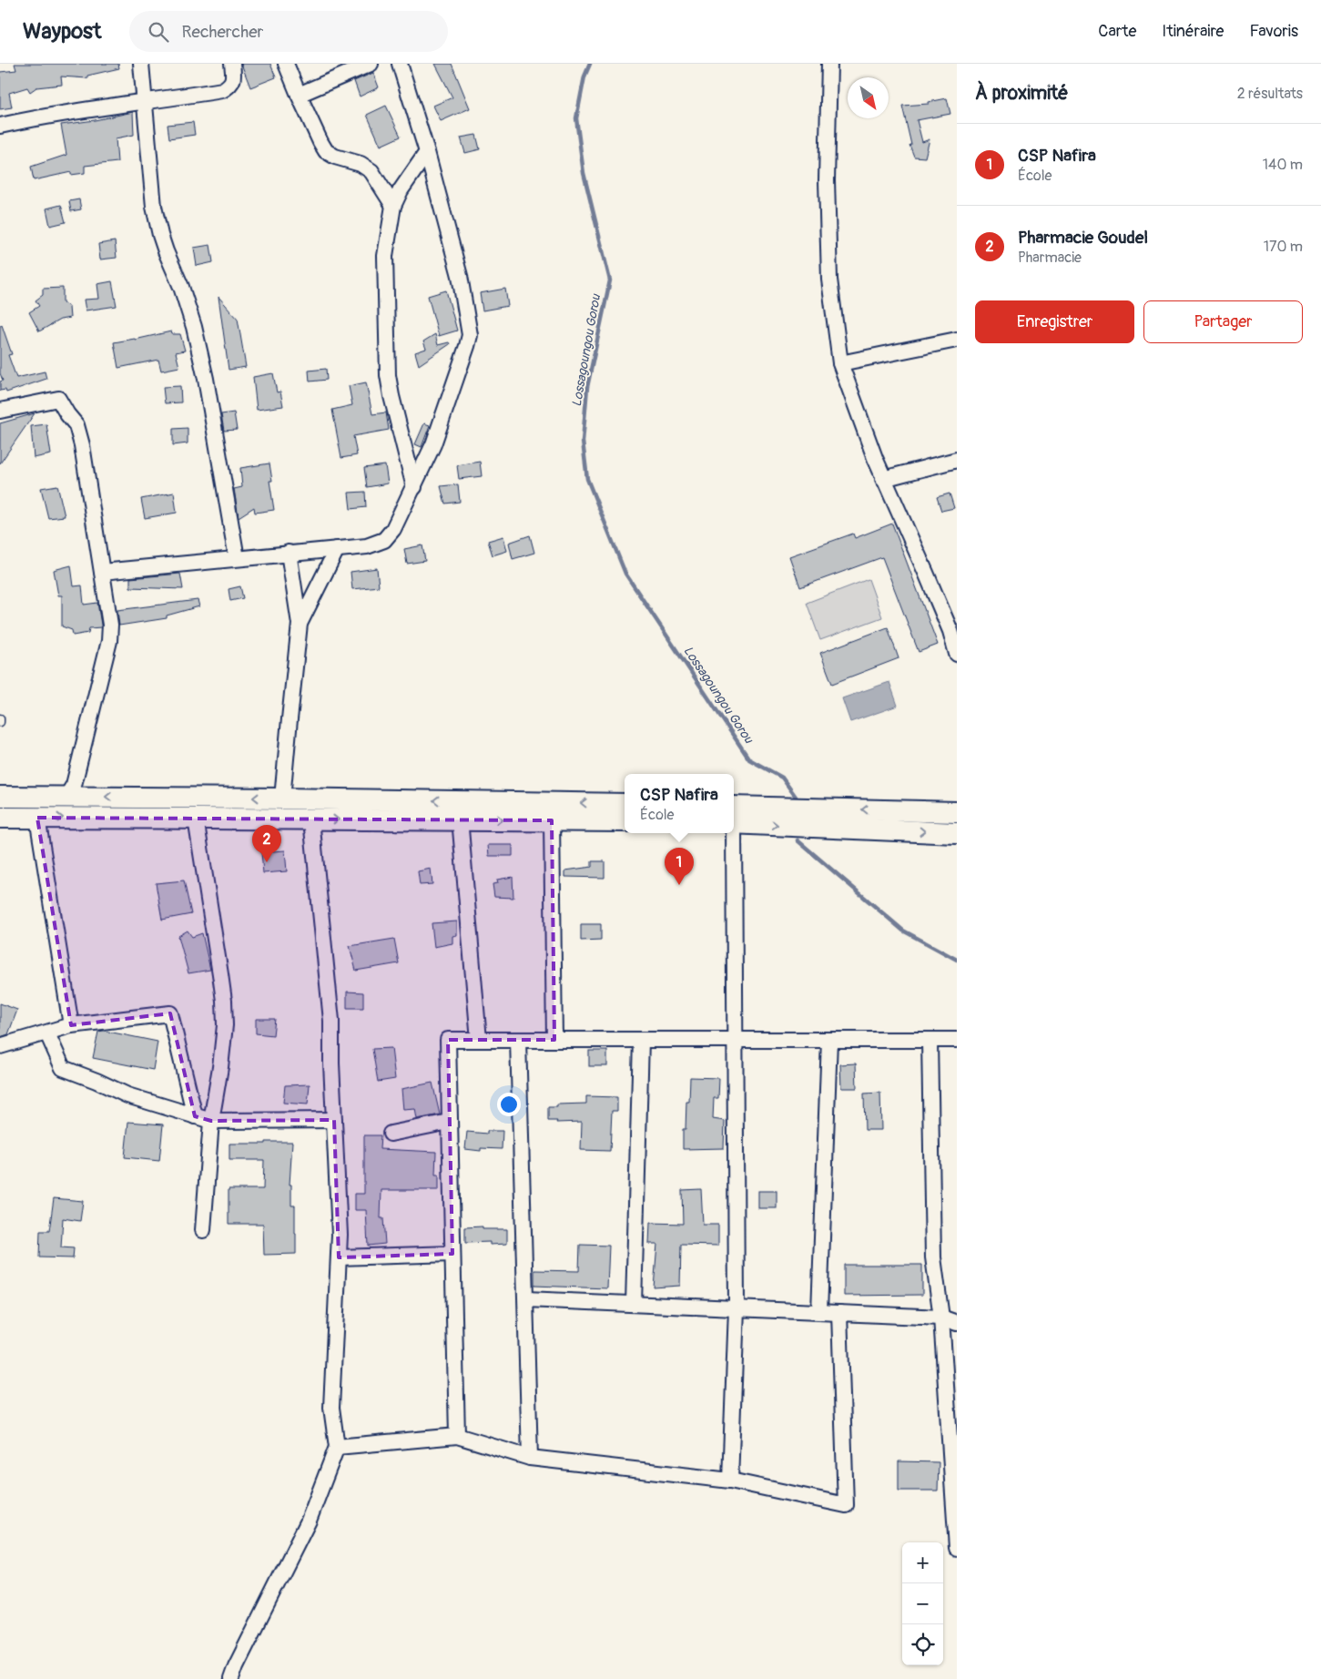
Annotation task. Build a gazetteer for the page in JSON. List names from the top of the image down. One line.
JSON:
{"water":["Lossagoungou Gorou"],"north":"bottom right","page":{"header":"Waypost","search":"Rechercher","nav":["Carte","Itinéraire","Favoris"],"heading":["À proximité","2 résultats"],"list":[{"mark":"1","name":"CSP Nafira","note":"École","value":"140 m"},{"mark":"2","name":"Pharmacie Goudel","note":"Pharmacie","value":"170 m"}],"buttons":["Enregistrer","Partager"],"popup":["CSP Nafira","École"],"pins":["2","1"],"map_buttons":["+","−"]}}
